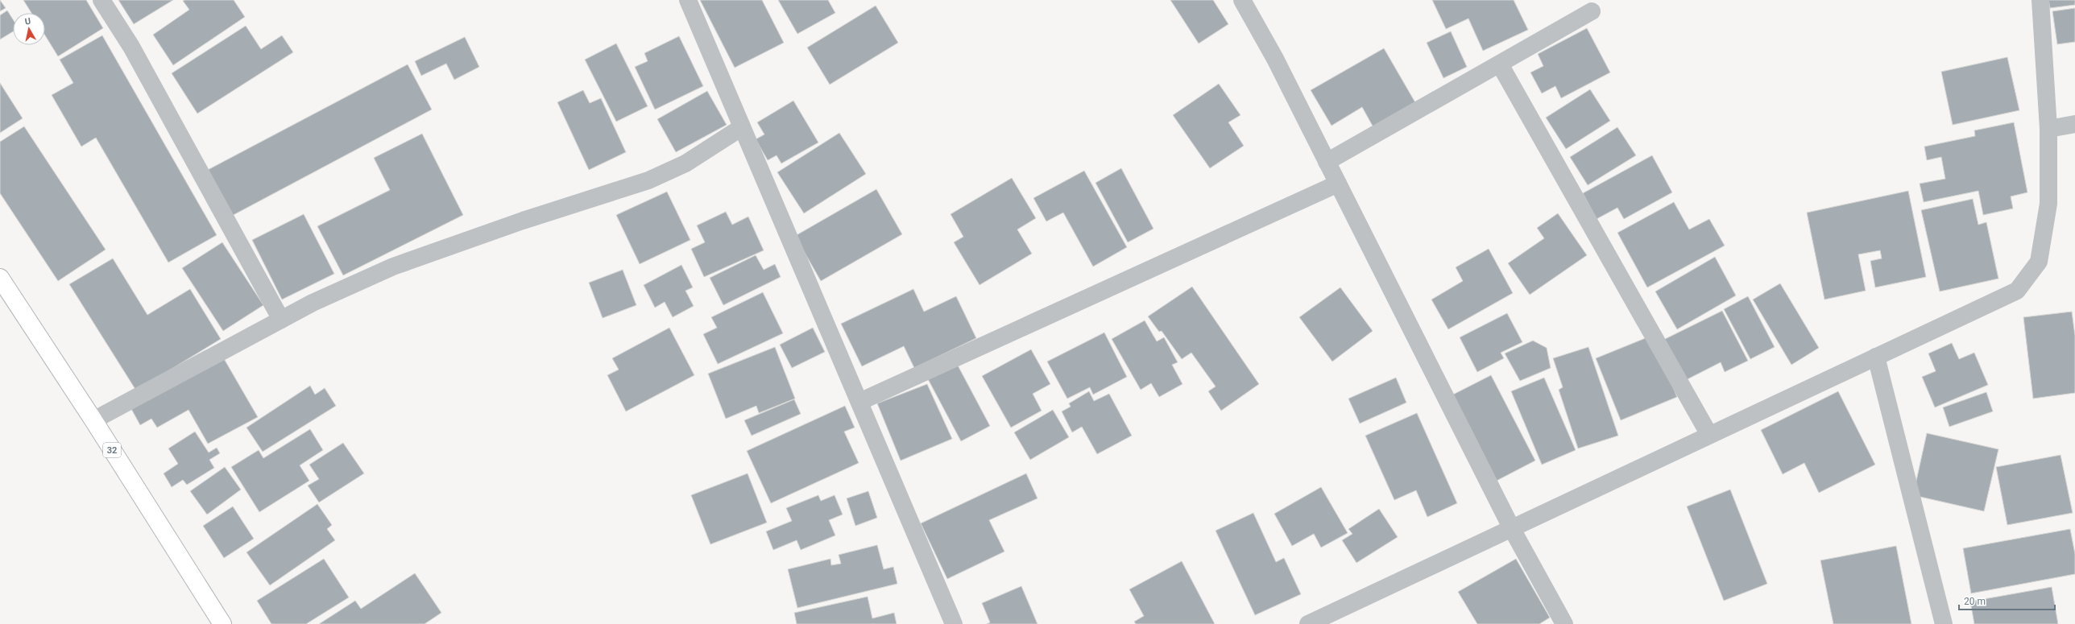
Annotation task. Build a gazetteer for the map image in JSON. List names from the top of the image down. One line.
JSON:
{"streets":{"highway":["32"]},"scale_bar":"20 m","north":"top"}
